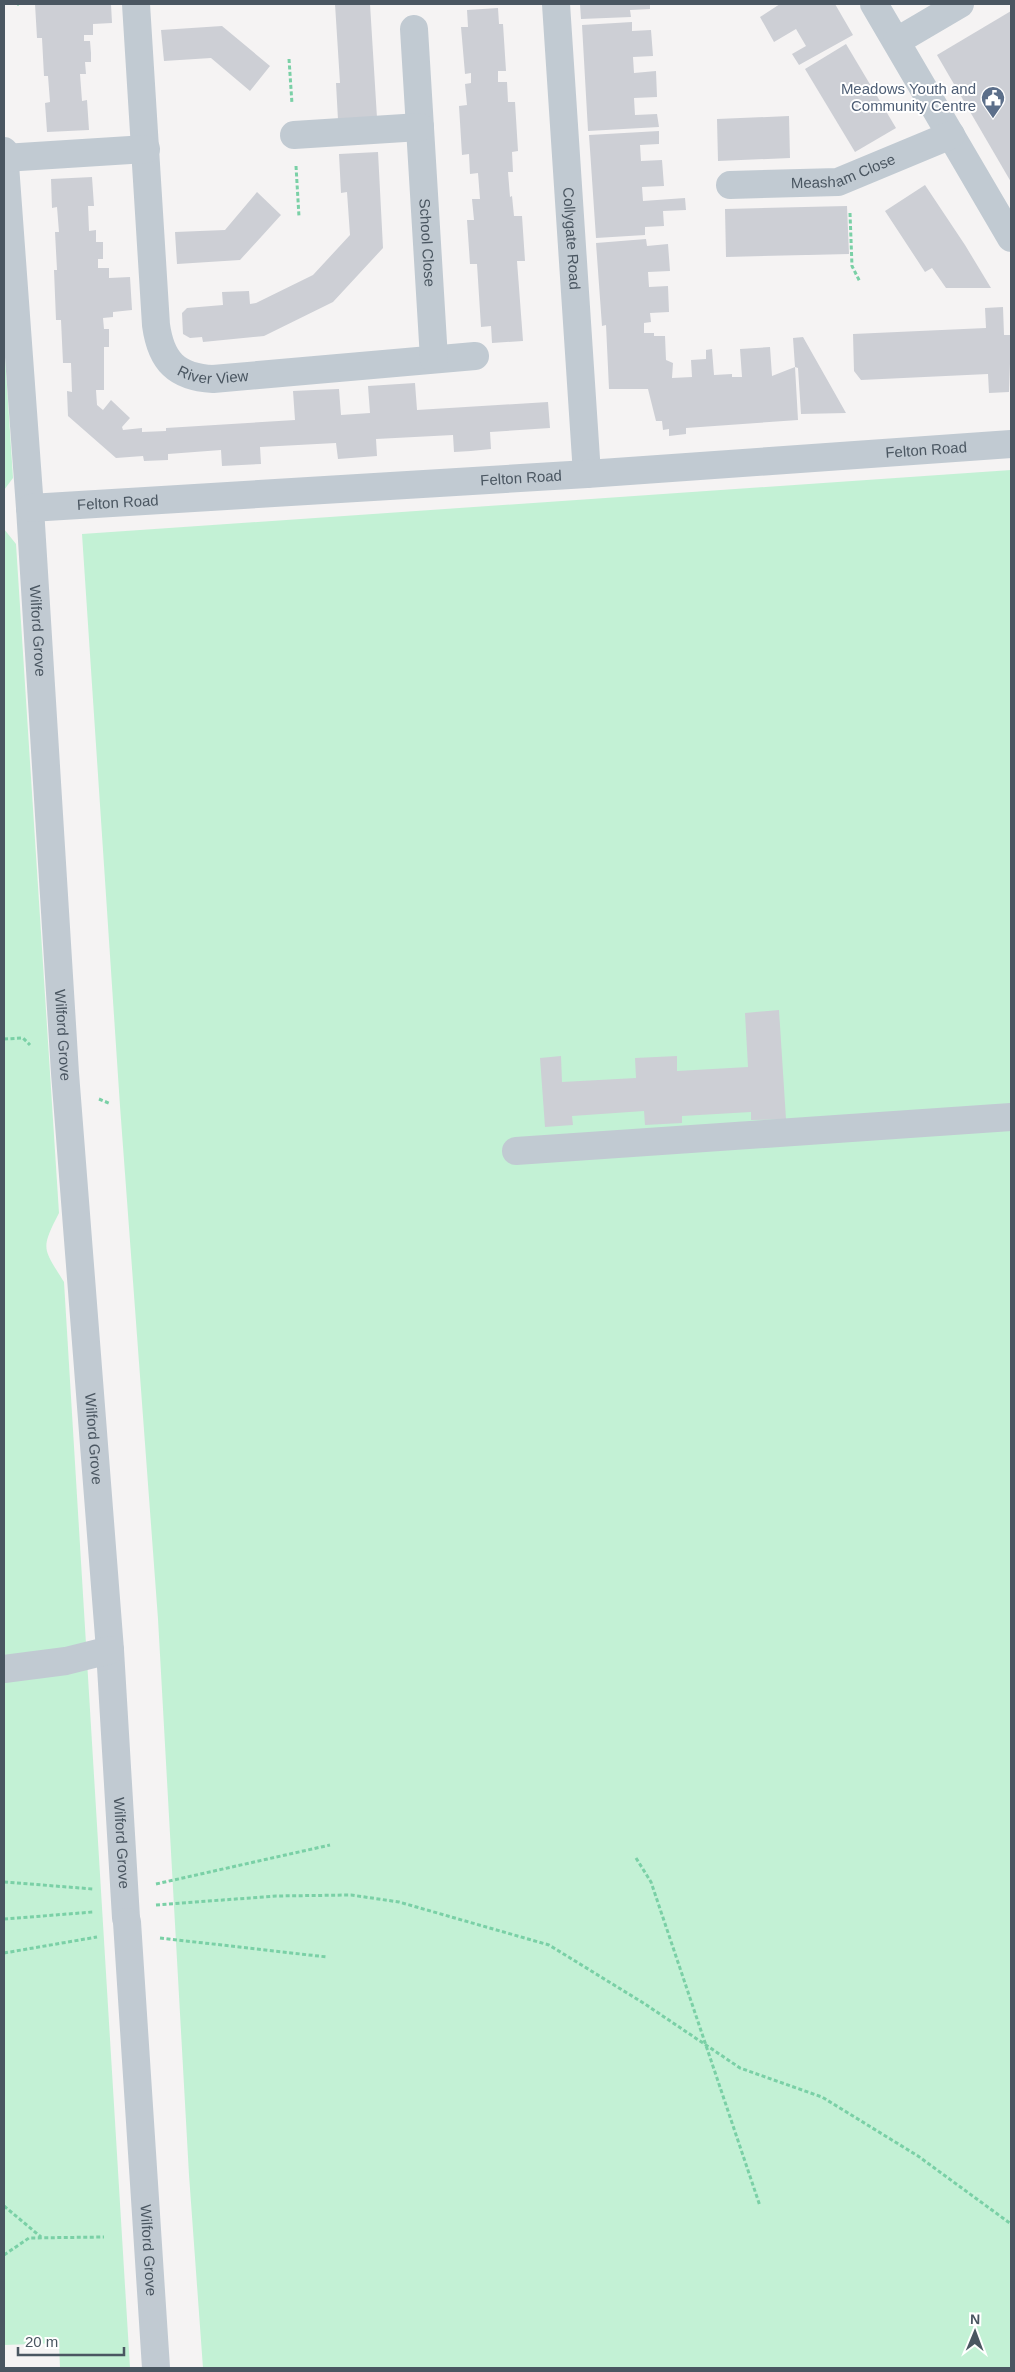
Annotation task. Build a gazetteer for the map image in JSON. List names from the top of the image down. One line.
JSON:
{"streets":{"street":["Measham Close","Collygate Road","School Close","River View","Felton Road","Wilford Grove"]},"crossings":[["Collygate Road","Felton Road"],["School Close","River View"],["Felton Road","Wilford Grove"]],"places":{"public building":["Meadows Youth and Community Centre"]},"scale_bar":"20 m","north":"top"}
